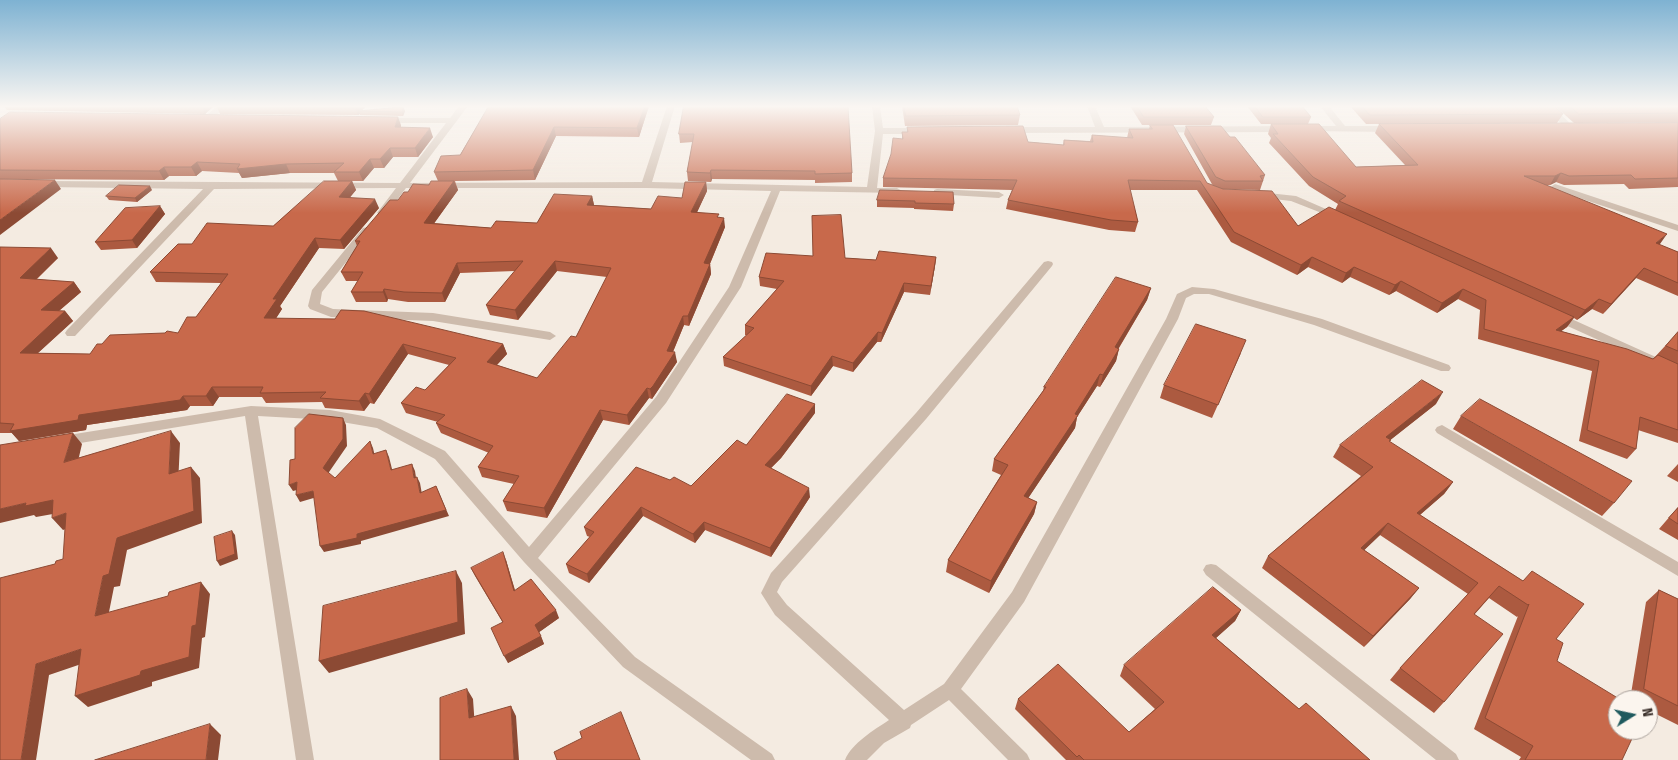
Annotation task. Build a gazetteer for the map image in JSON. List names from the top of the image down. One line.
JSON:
{"north":"right"}
